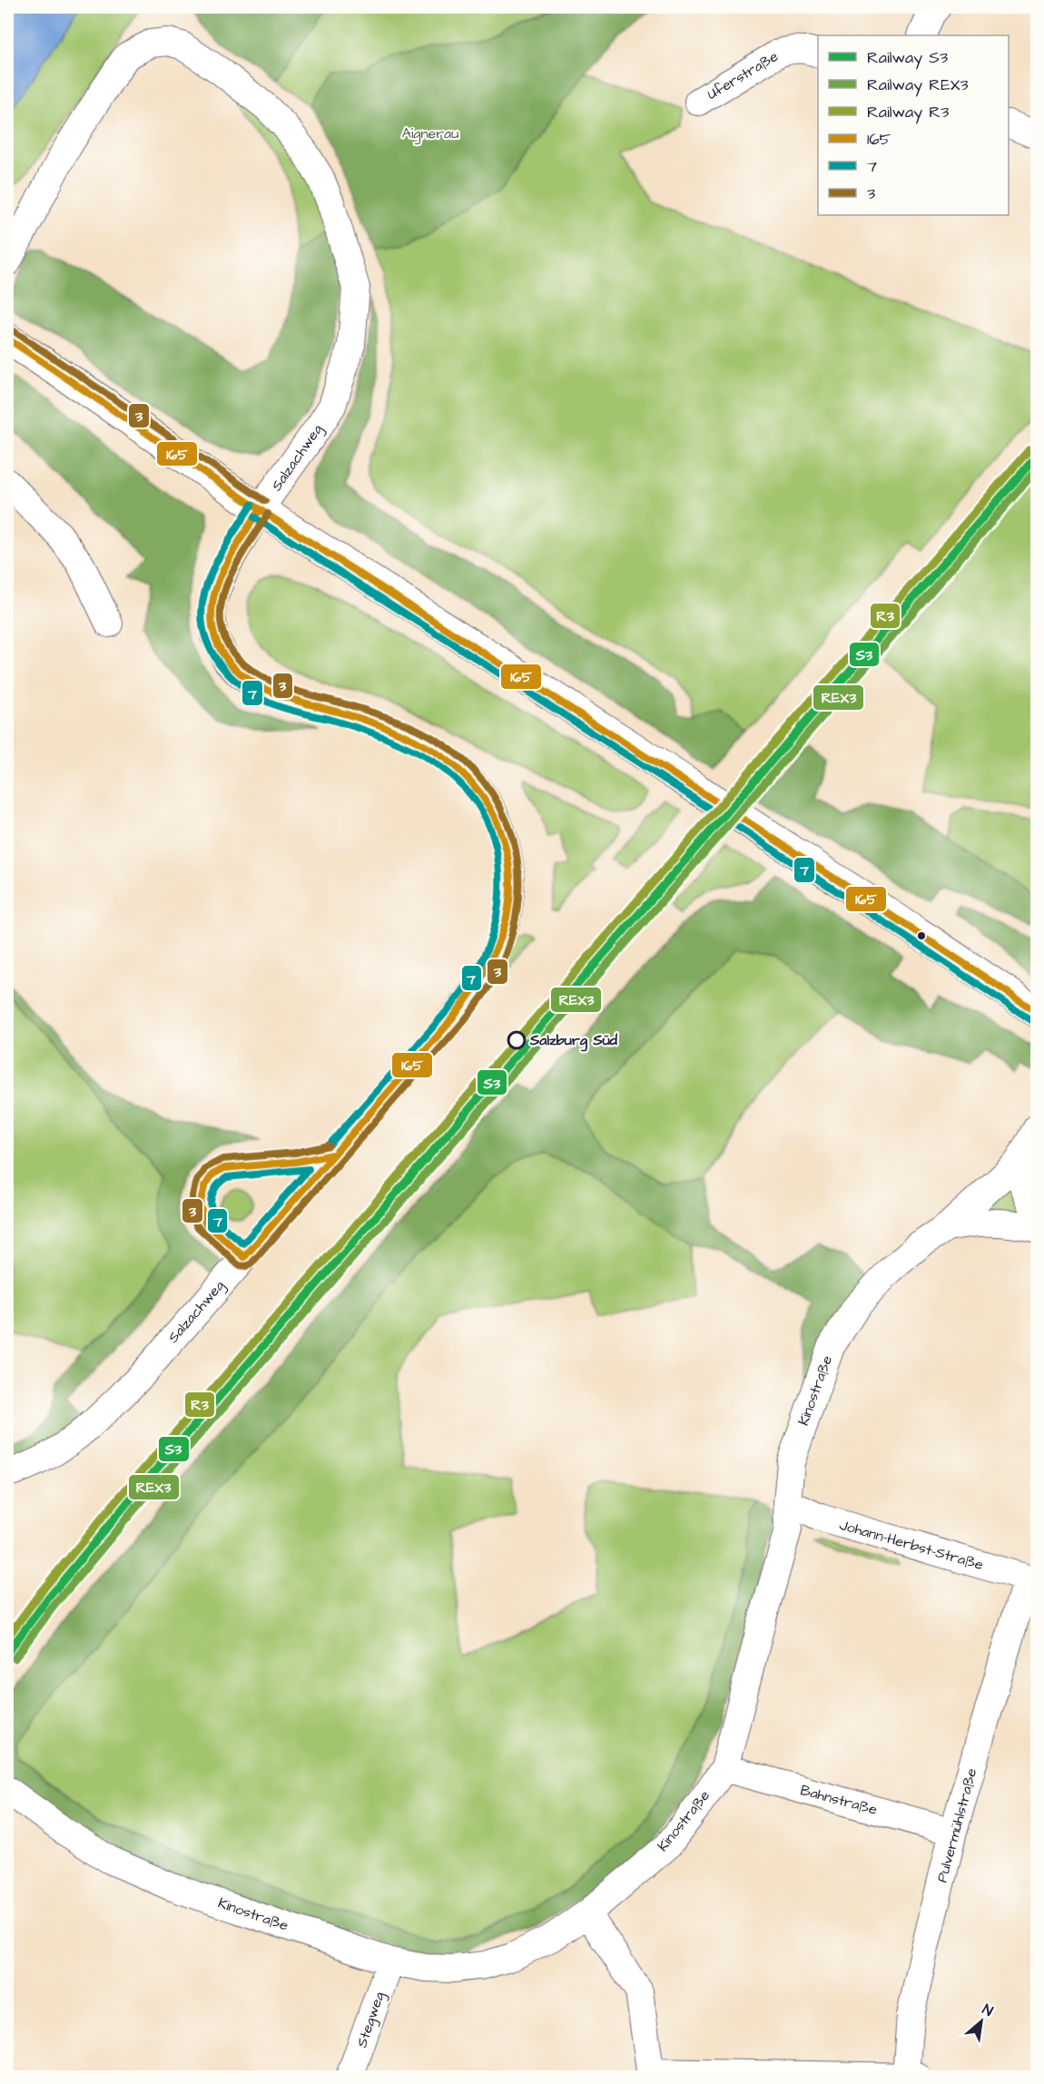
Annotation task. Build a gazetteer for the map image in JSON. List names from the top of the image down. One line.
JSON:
{"streets":{"street":["Uferstraße","Salzachweg","Kinostraße","Johann-Herbst-Straße","Bahnstraße","Pulvermühlstraße","Stegweg"]},"crossings":[["Kinostraße","Johann-Herbst-Straße"],["Kinostraße","Bahnstraße"],["Kinostraße","Stegweg"],["Johann-Herbst-Straße","Pulvermühlstraße"],["Bahnstraße","Pulvermühlstraße"]],"parks":["Aignerau"],"places":["Salzburg Süd"],"lines":["transit line 3","transit line 165","rail line R3","rail line S3","rail line REX3","transit line 7"],"legend":["Railway S3","Railway REX3","Railway R3","165","7","3"],"north":"top right"}
